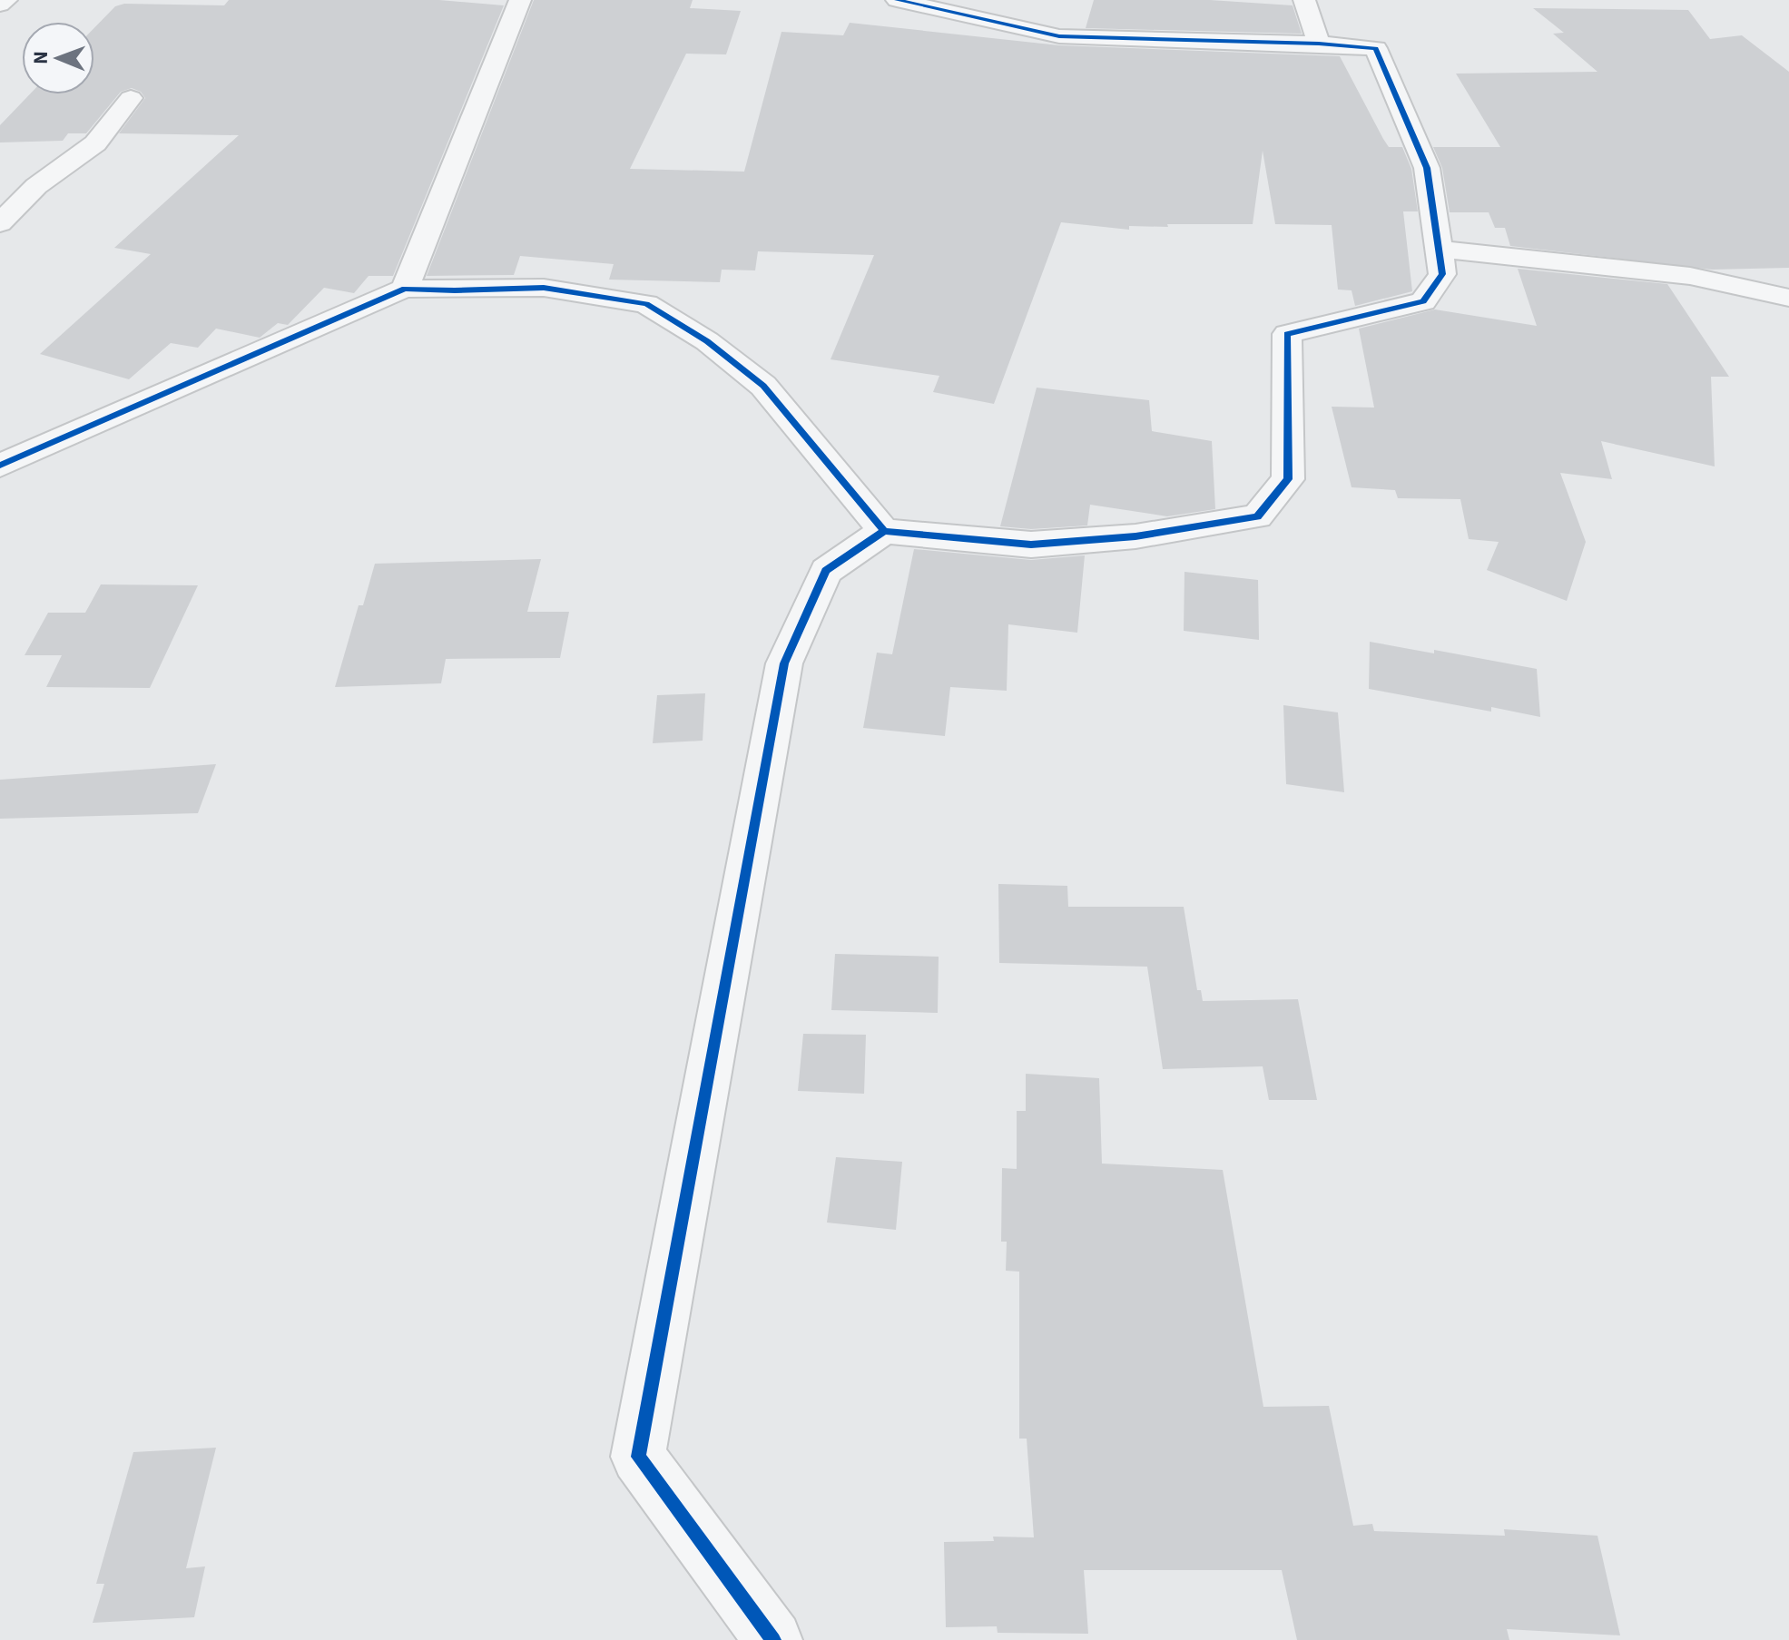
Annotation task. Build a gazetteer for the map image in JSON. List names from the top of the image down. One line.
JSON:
{"north":"left"}
